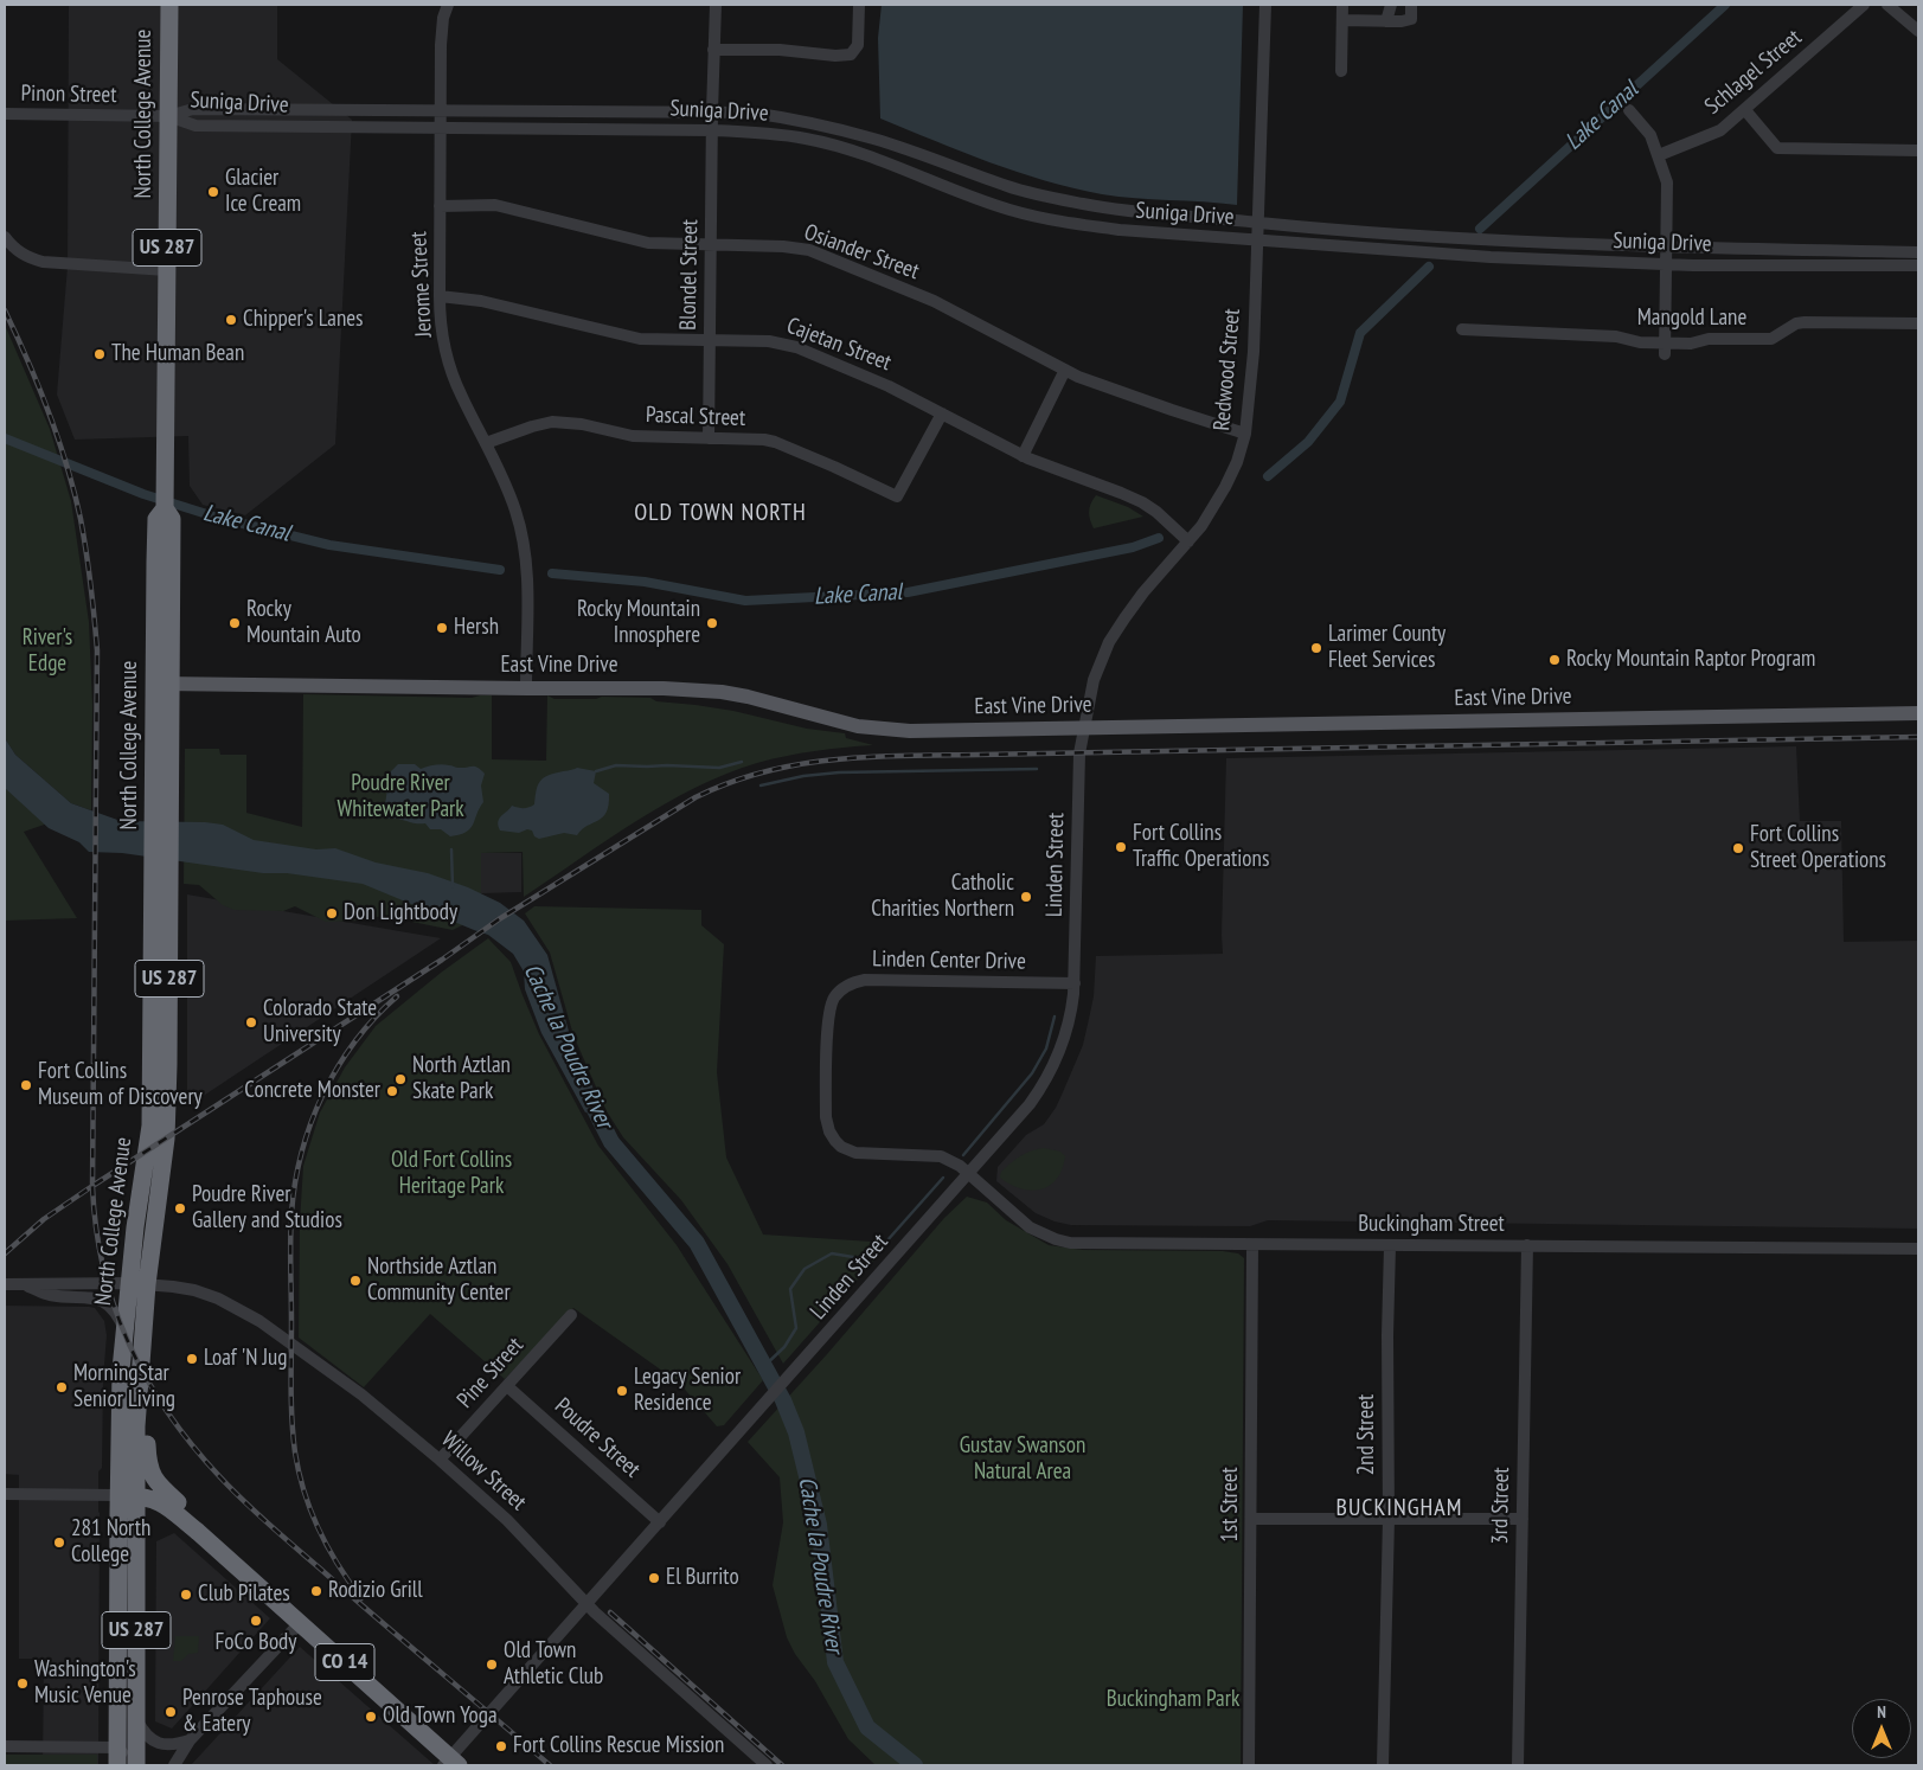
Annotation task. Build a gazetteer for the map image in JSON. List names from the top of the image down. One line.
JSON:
{"streets":{"highway":["North College Avenue","US 287","CO 14"],"main road":["East Vine Drive"],"street":["Schlagel Street","Pinon Street","Suniga Drive","Osiander Street","Blondel Street","Jerome Street","Mangold Lane","Cajetan Street","Redwood Street","Pascal Street","Linden Street","Linden Center Drive","Buckingham Street","Pine Street","2nd Street","Poudre Street","Willow Street","1st Street","3rd Street"]},"crossings":[["Pinon Street","Suniga Drive"],["Pinon Street","North College Avenue"],["Suniga Drive","North College Avenue"],["Suniga Drive","Blondel Street"],["Suniga Drive","Jerome Street"],["Suniga Drive","Redwood Street"],["North College Avenue","East Vine Drive"],["North College Avenue","Willow Street"],["North College Avenue","CO 14"],["Osiander Street","Blondel Street"],["Osiander Street","Jerome Street"],["Osiander Street","Redwood Street"],["Blondel Street","Cajetan Street"],["Blondel Street","Pascal Street"],["Jerome Street","Cajetan Street"],["Jerome Street","Pascal Street"],["Jerome Street","East Vine Drive"],["Cajetan Street","Redwood Street"],["Cajetan Street","Pascal Street"],["Redwood Street","East Vine Drive"],["Redwood Street","Linden Street"],["East Vine Drive","Linden Street"],["Linden Street","Linden Center Drive"],["Linden Street","Buckingham Street"],["Linden Street","Poudre Street"],["Linden Street","Willow Street"],["Linden Street","CO 14"],["Linden Center Drive","Buckingham Street"],["Buckingham Street","2nd Street"],["Buckingham Street","1st Street"],["Buckingham Street","3rd Street"],["Pine Street","Poudre Street"],["Pine Street","Willow Street"]],"districts":["OLD TOWN NORTH","BUCKINGHAM"],"water":["Lake Canal","Cache la Poudre River"],"parks":["River's Edge","Poudre River Whitewater Park","Old Fort Collins Heritage Park","Gustav Swanson Natural Area","Buckingham Park"],"places":["Glacier Ice Cream","Chipper's Lanes","The Human Bean","Rocky Mountain Auto","Rocky Mountain Innosphere","Hersh","Larimer County Fleet Services","Rocky Mountain Raptor Program","Fort Collins Traffic Operations","Fort Collins Street Operations","Catholic Charities Northern","Don Lightbody","Colorado State University","North Aztlan Skate Park","Fort Collins Museum of Discovery","Concrete Monster","Poudre River Gallery and Studios","Northside Aztlan Community Center","Loaf 'N Jug","MorningStar Senior Living","Legacy Senior Residence","281 North College","El Burrito","Rodizio Grill","Club Pilates","FoCo Body","Old Town Athletic Club","Washington's Music Venue","Penrose Taphouse & Eatery","Old Town Yoga","Fort Collins Rescue Mission"],"north":"top"}
